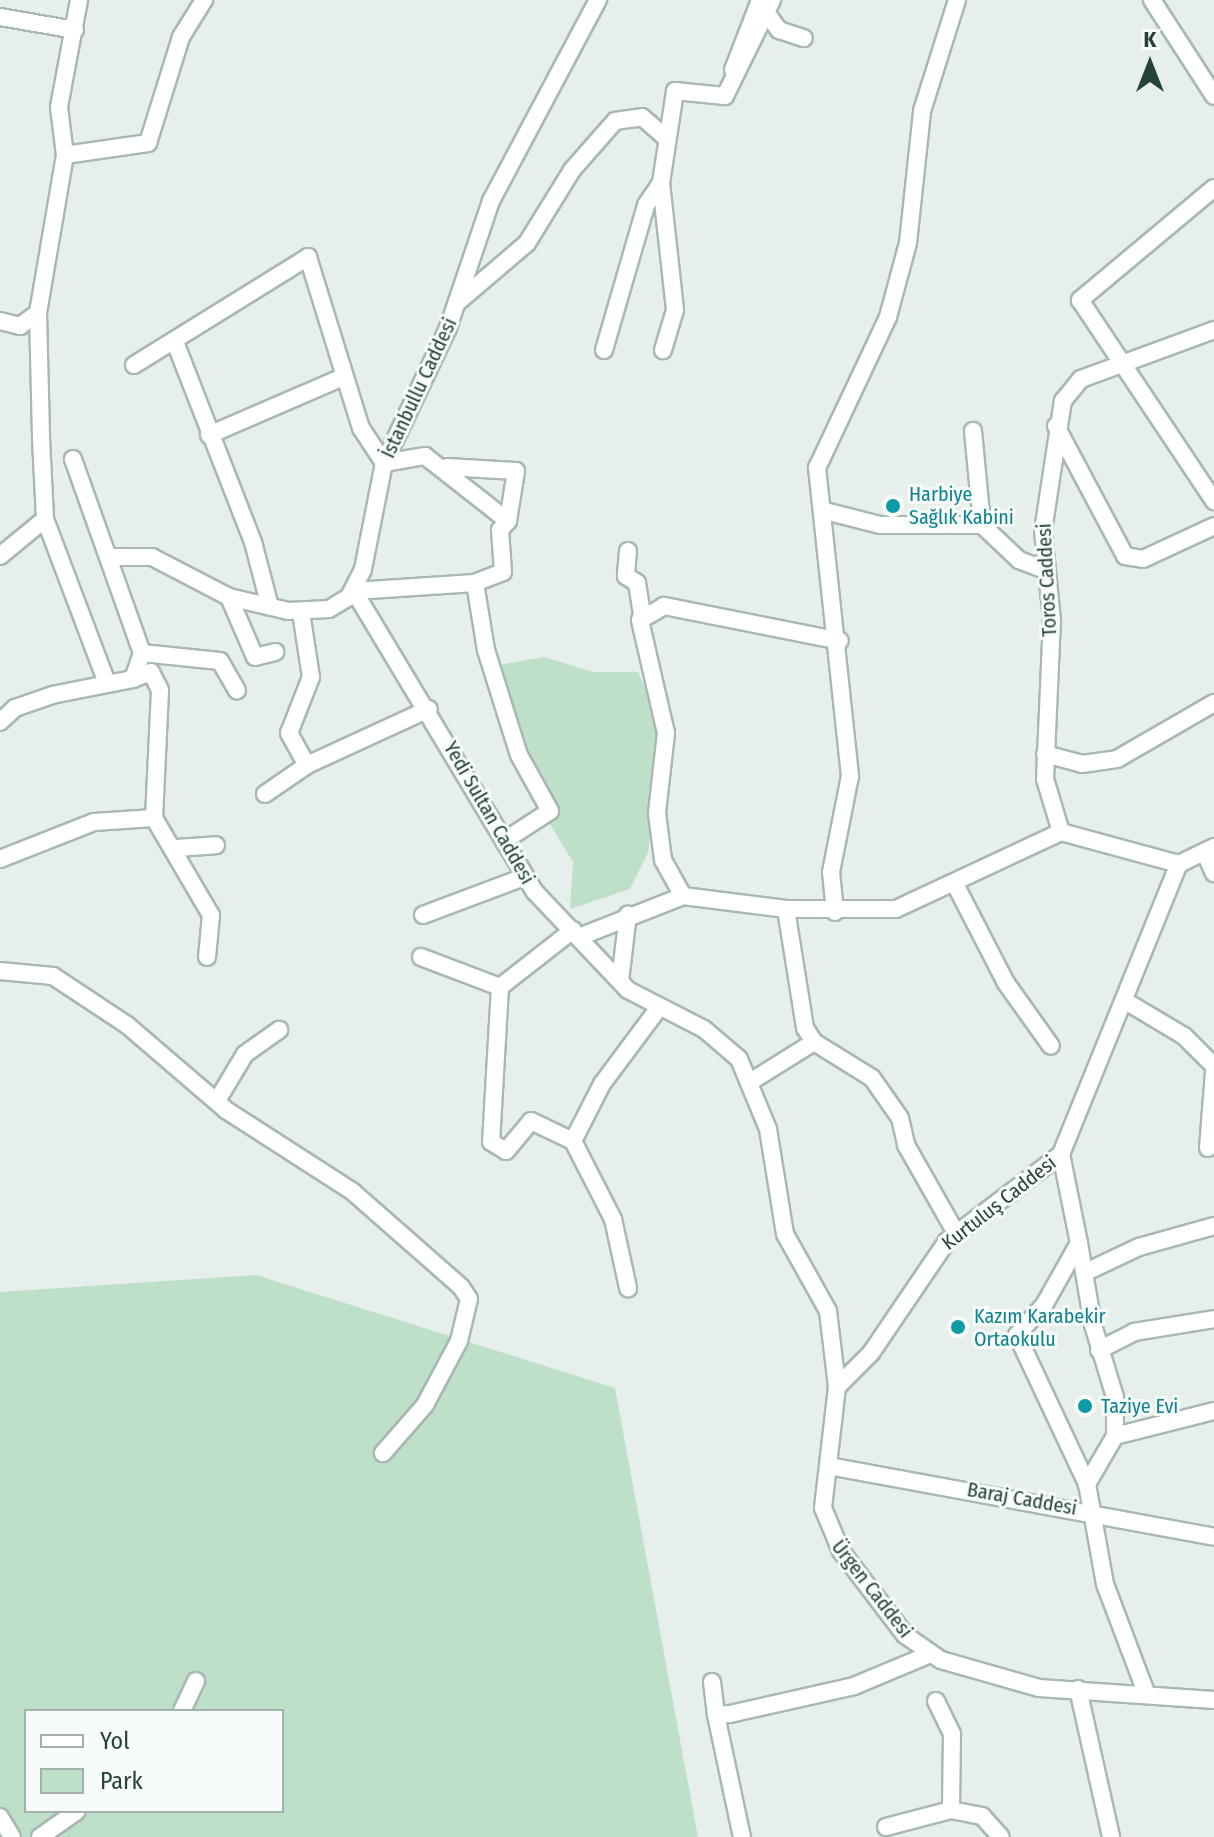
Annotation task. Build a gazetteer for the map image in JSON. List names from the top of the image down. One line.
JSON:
{"streets":{"street":["İstanbullu Caddesi","Toros Caddesi","Yedi Sultan Caddesi","Kurtuluş Caddesi","Baraj Caddesi","Ürgen Caddesi"]},"crossings":[["İstanbullu Caddesi","Yedi Sultan Caddesi"],["Yedi Sultan Caddesi","Kurtuluş Caddesi"],["Yedi Sultan Caddesi","Baraj Caddesi"],["Yedi Sultan Caddesi","Ürgen Caddesi"],["Baraj Caddesi","Ürgen Caddesi"]],"places":["Harbiye Sağlık Kabini","Kazım Karabekir Ortaokulu","Taziye Evi"],"legend":["Yol","Park"],"north":"top"}
